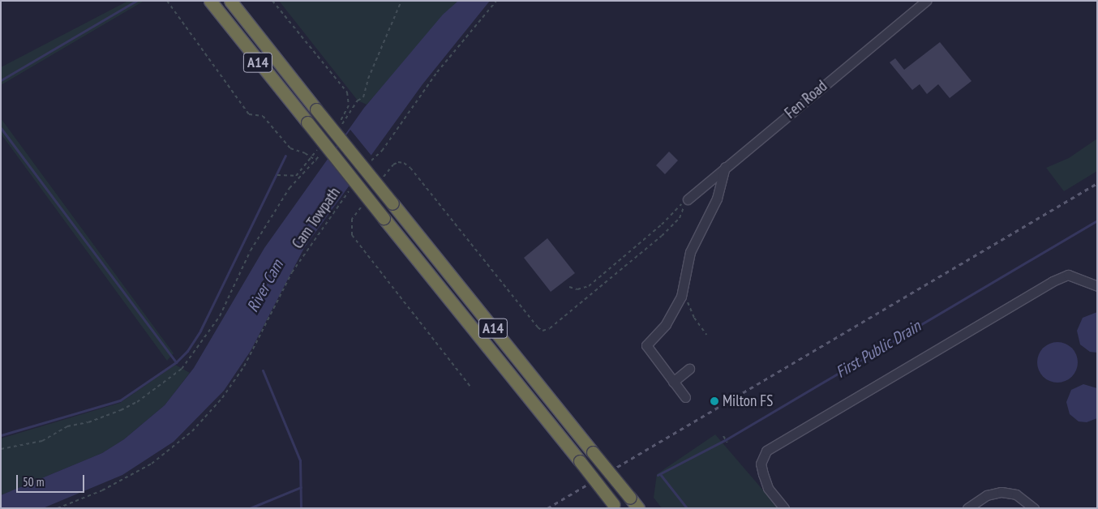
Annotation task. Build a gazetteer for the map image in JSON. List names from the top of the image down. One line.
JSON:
{"streets":{"highway":["A14"],"street":["Fen Road"],"path":["Cam Towpath"]},"water":["River Cam","First Public Drain"],"places":["Milton FS"],"scale_bar":"50 m"}
